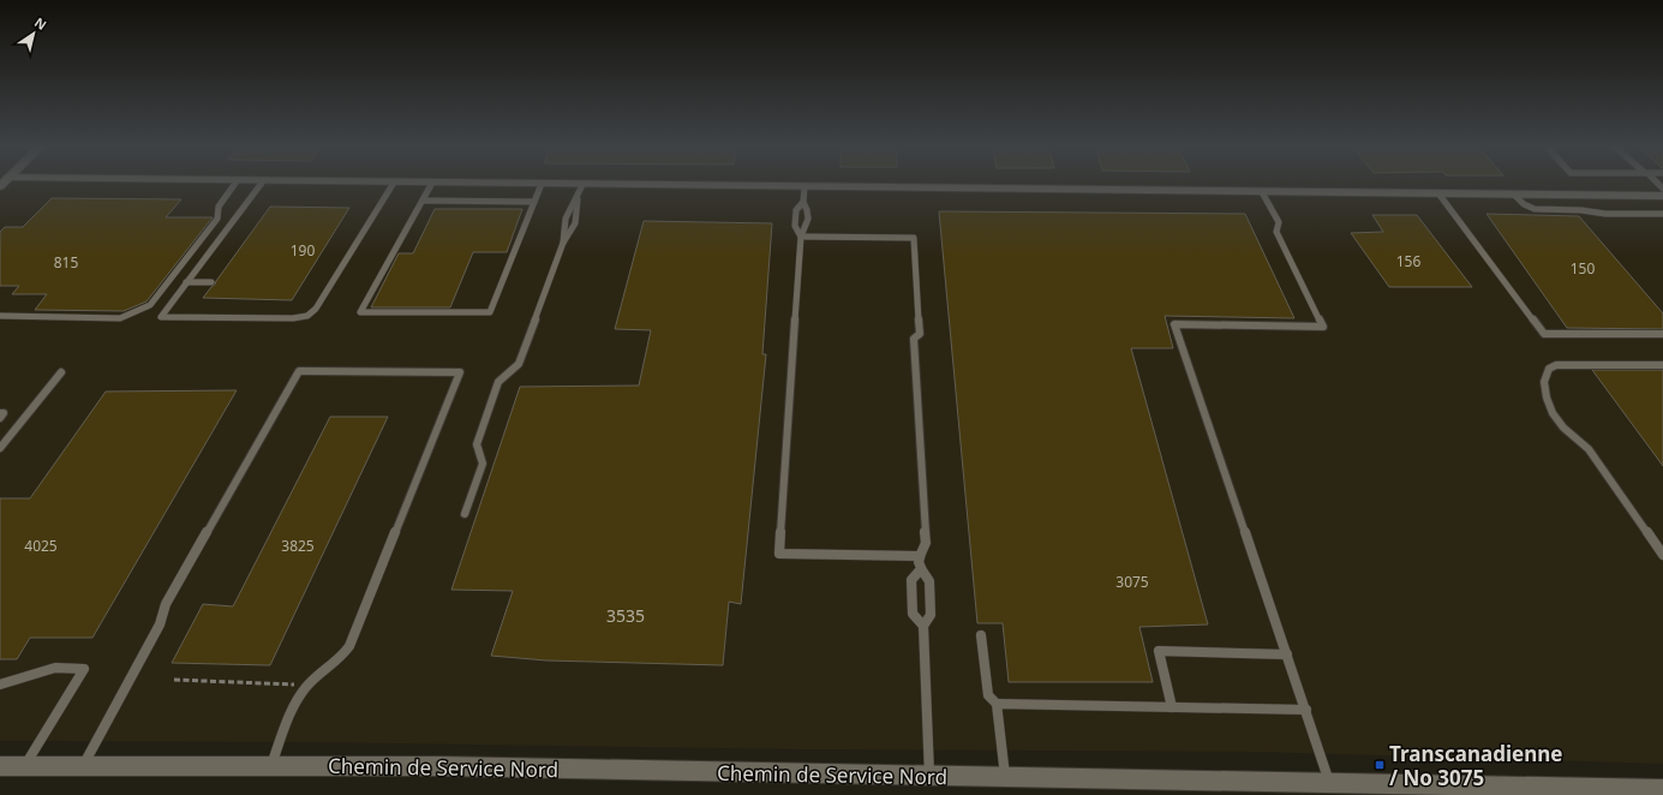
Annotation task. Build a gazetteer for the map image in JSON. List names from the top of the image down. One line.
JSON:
{"streets":{"street":["Chemin de Service Nord"]},"places":{"transit":["Transcanadienne / No 3075"]},"house_numbers":["190","156","815","150","4025","3825","3075","3535"],"north":"top right"}
